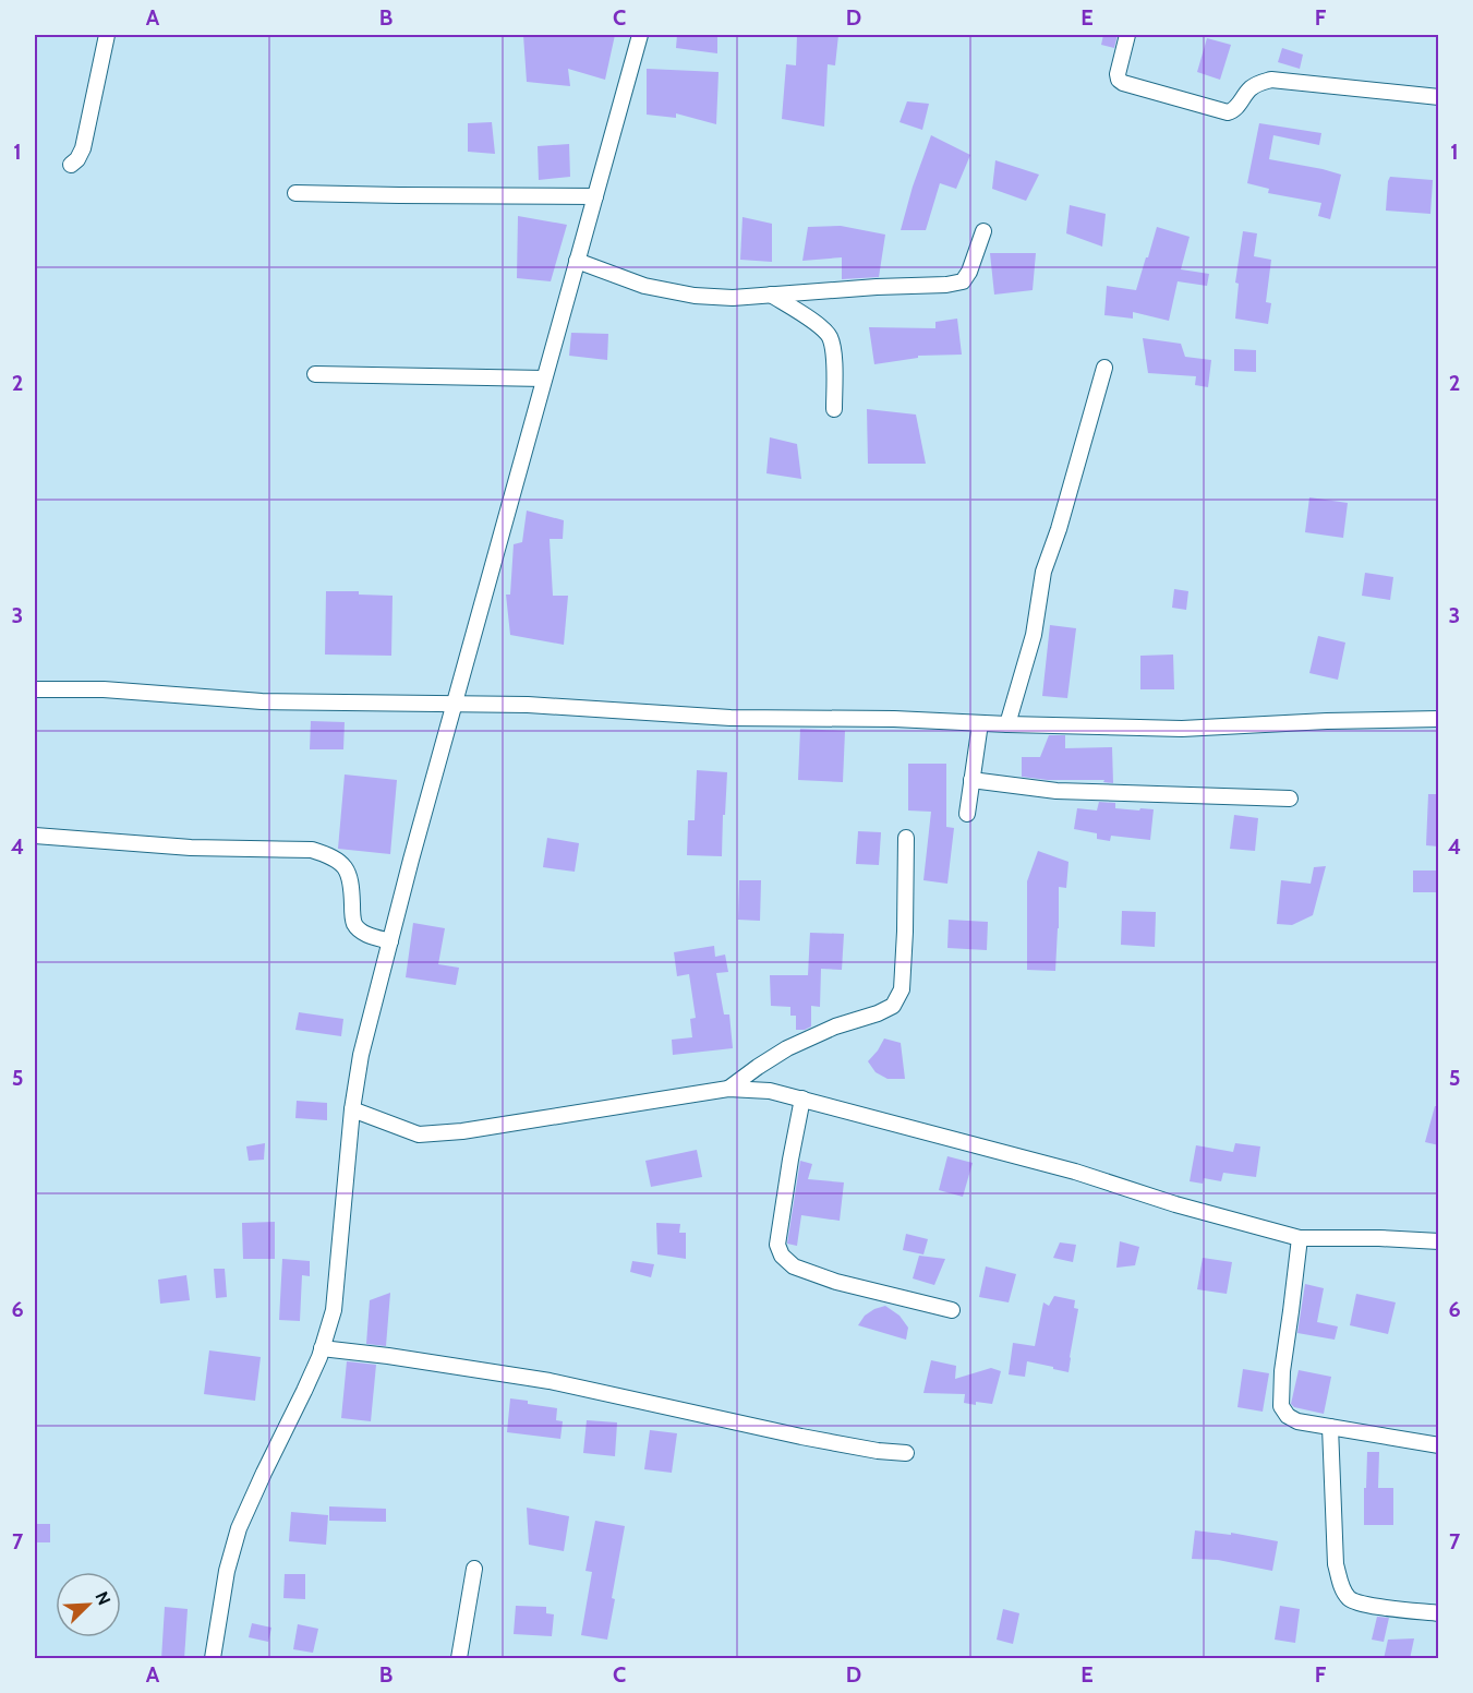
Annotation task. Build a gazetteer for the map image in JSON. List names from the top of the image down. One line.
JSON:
{"north":"top right","grid":{"columns":["A","B","C","D","E","F"],"rows":["1","2","3","4","5","6","7"]}}
